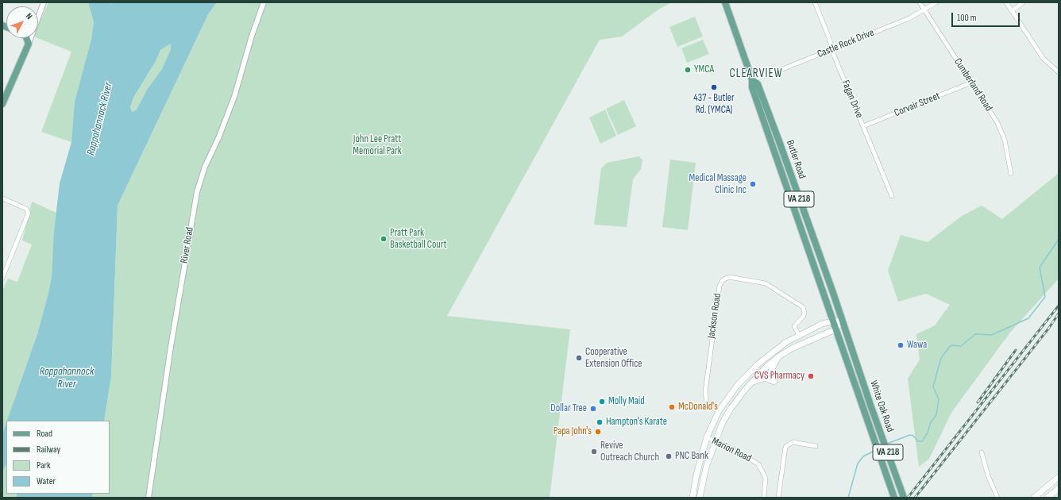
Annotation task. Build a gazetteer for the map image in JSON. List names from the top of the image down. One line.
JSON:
{"streets":{"main road":["Butler Road","VA 218","White Oak Road"],"street":["Castle Rock Drive","Cumberland Road","Fagan Drive","Corvair Street","River Road","Jackson Road","Marion Road"]},"crossings":[["Castle Rock Drive","Cumberland Road"],["Castle Rock Drive","Fagan Drive"],["Castle Rock Drive","Butler Road"],["Cumberland Road","Corvair Street"],["Fagan Drive","Corvair Street"],["Butler Road","VA 218"],["Butler Road","White Oak Road"],["VA 218","White Oak Road"]],"districts":["CLEARVIEW"],"water":["Rappahannock River"],"parks":["John Lee Pratt Memorial Park"],"places":["YMCA","437 - Butler Rd. (YMCA)","Medical Massage Clinic Inc","Pratt Park Basketball Court","Wawa","Cooperative Extension Office","CVS Pharmacy","Molly Maid","McDonald's","Dollar Tree","Hampton's Karate","Papa John's","Revive Outreach Church","PNC Bank"],"legend":["Road","Railway","Park","Water"],"scale_bar":"100 m","north":"top right"}
